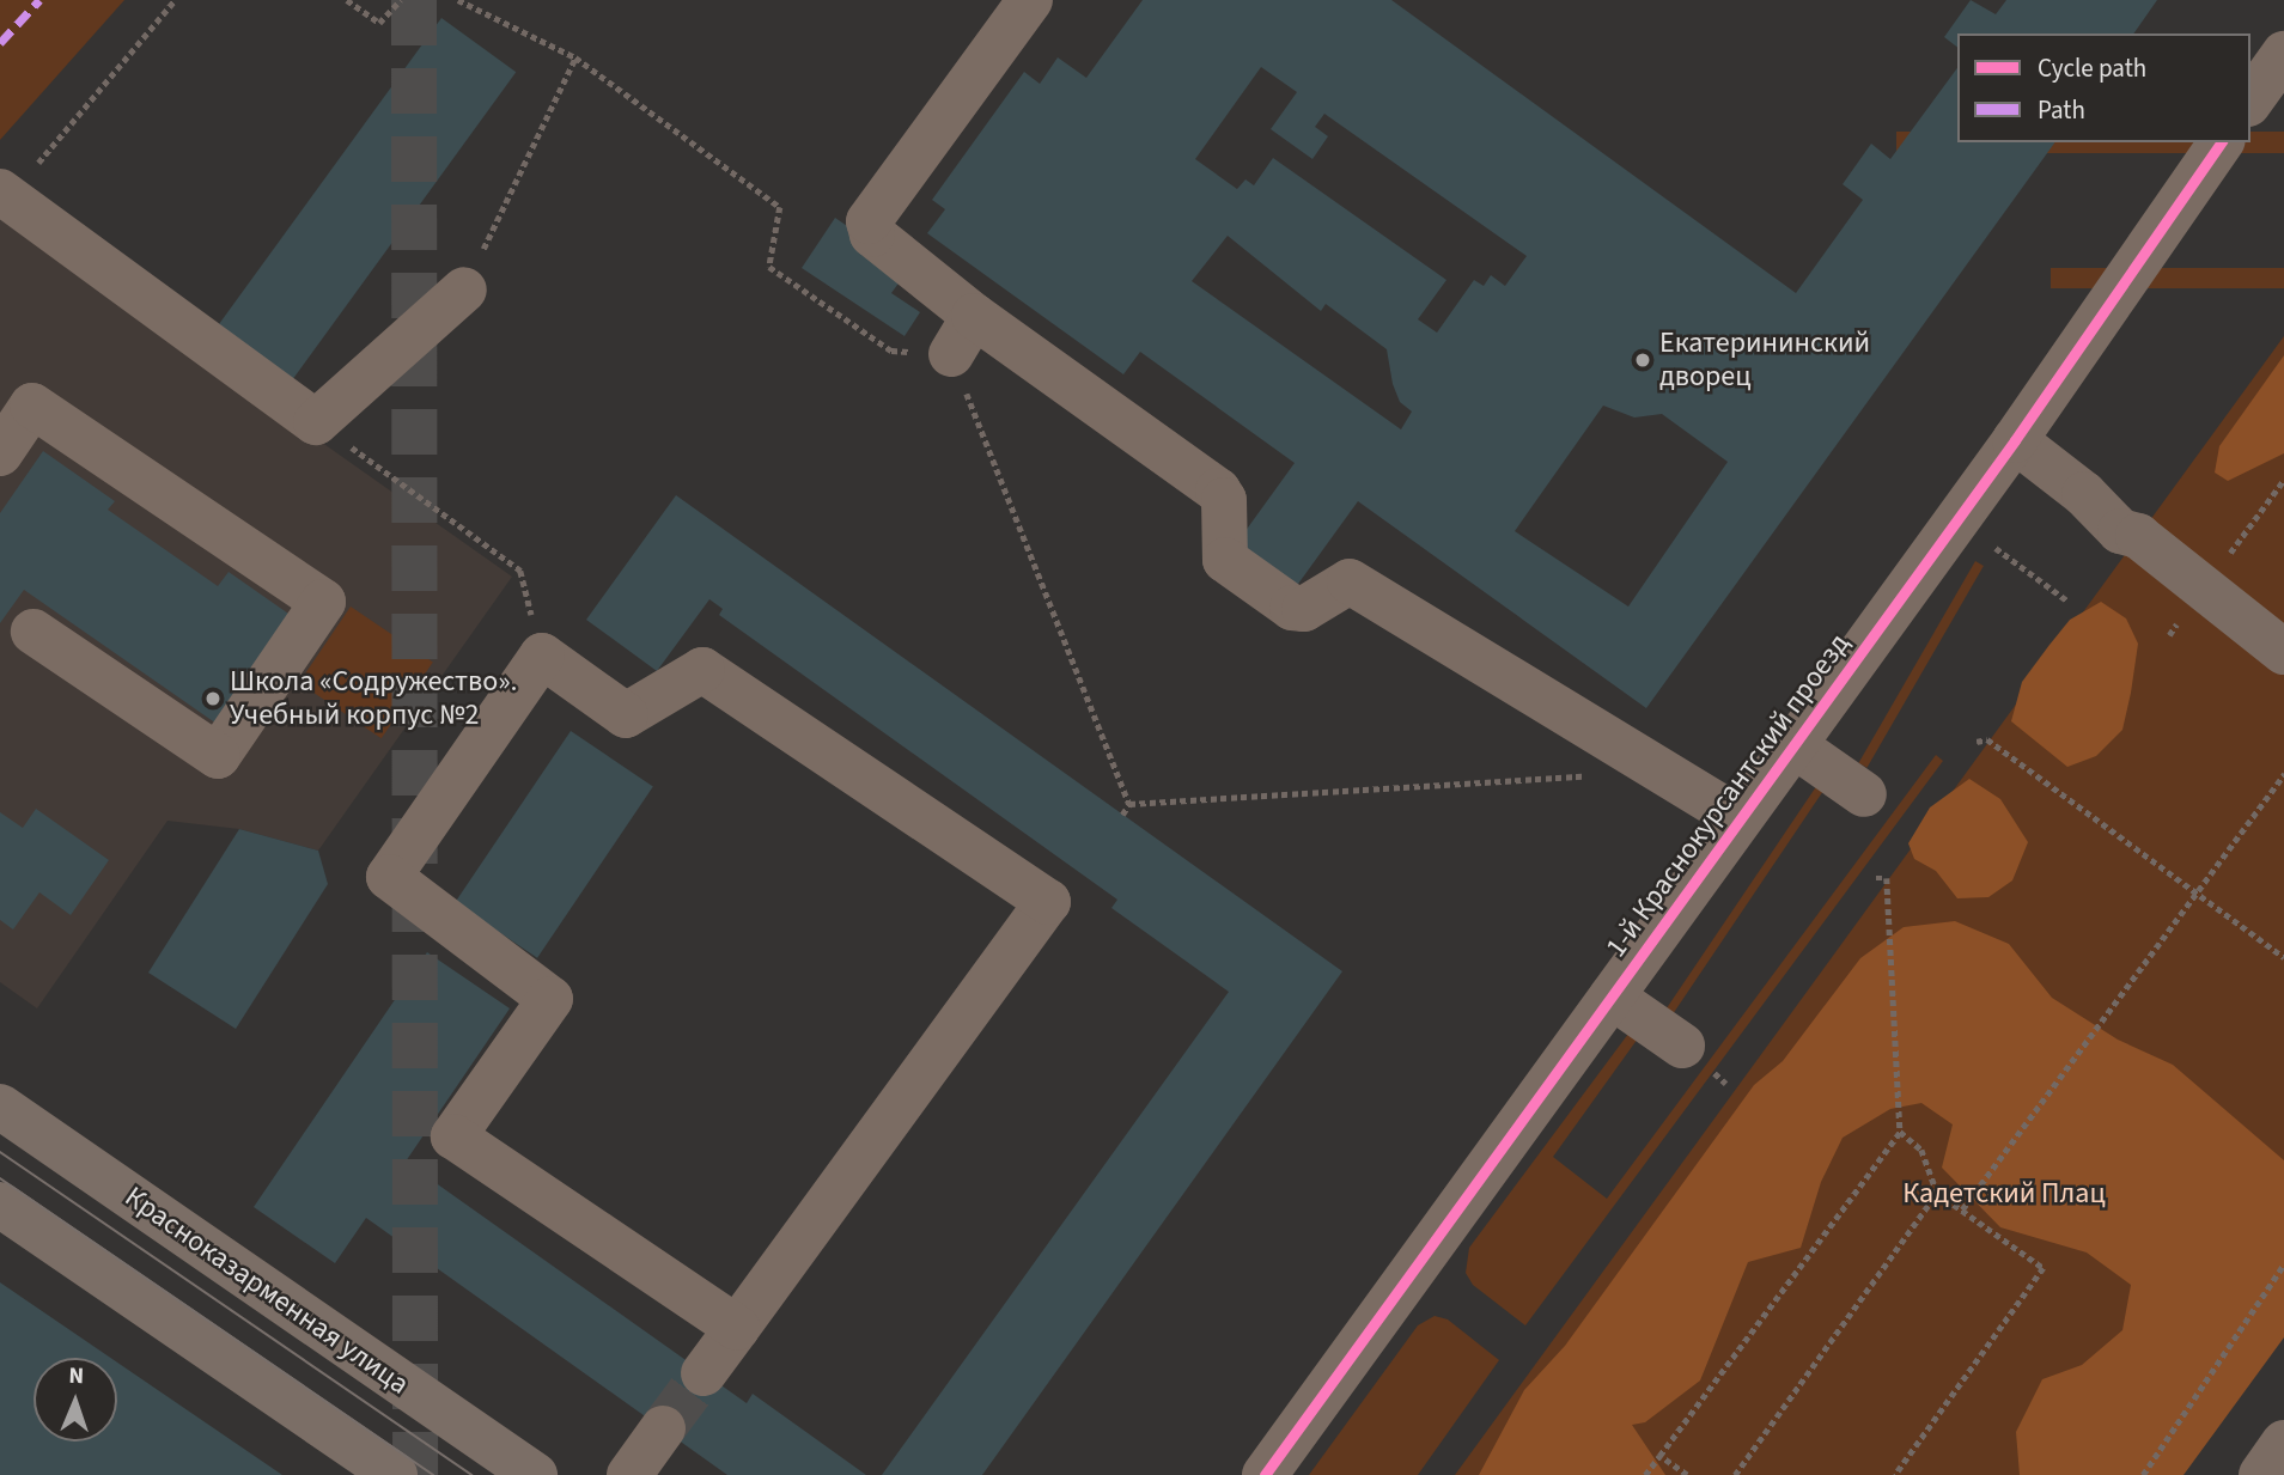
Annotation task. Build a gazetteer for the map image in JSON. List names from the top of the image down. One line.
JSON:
{"streets":{"main road":["Красноказарменная улица"],"street":["1-й Краснокурсантский проезд"]},"parks":["Кадетский Плац"],"places":["Екатерининский дворец","Школа «Содружество». Учебный корпус №2"],"legend":["Cycle path","Path"],"north":"top"}
